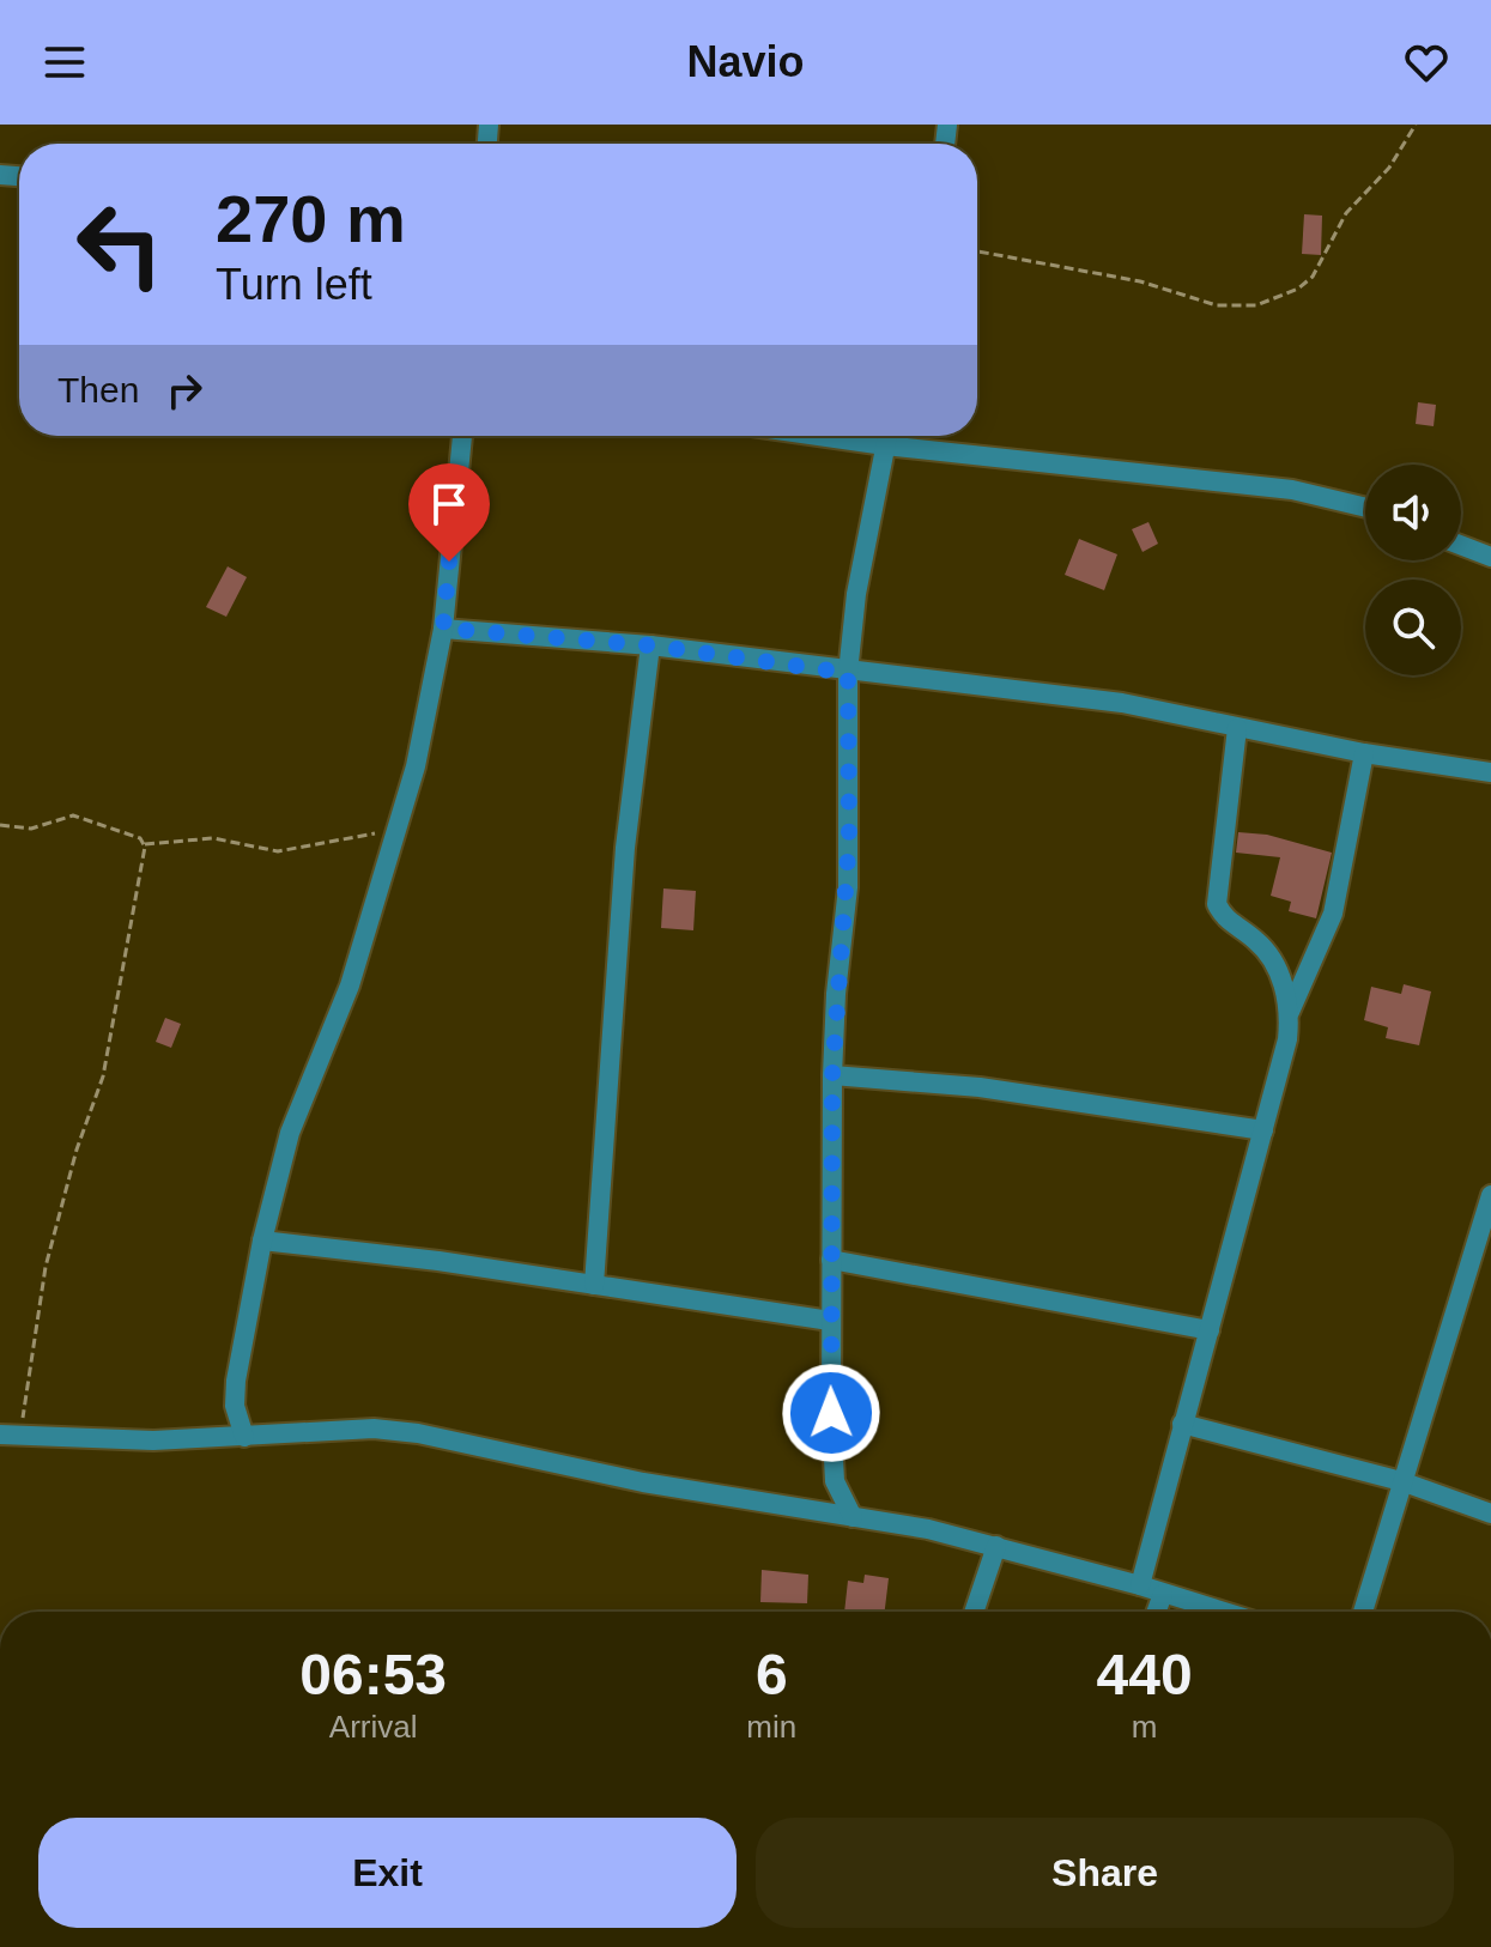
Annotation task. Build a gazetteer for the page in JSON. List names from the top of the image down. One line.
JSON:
{"page":{"header":"Navio","turn":["270 m","Turn left"],"then":"Then","eta":["06:53","Arrival","6","min","440","m"],"buttons":["Exit","Share"]}}
